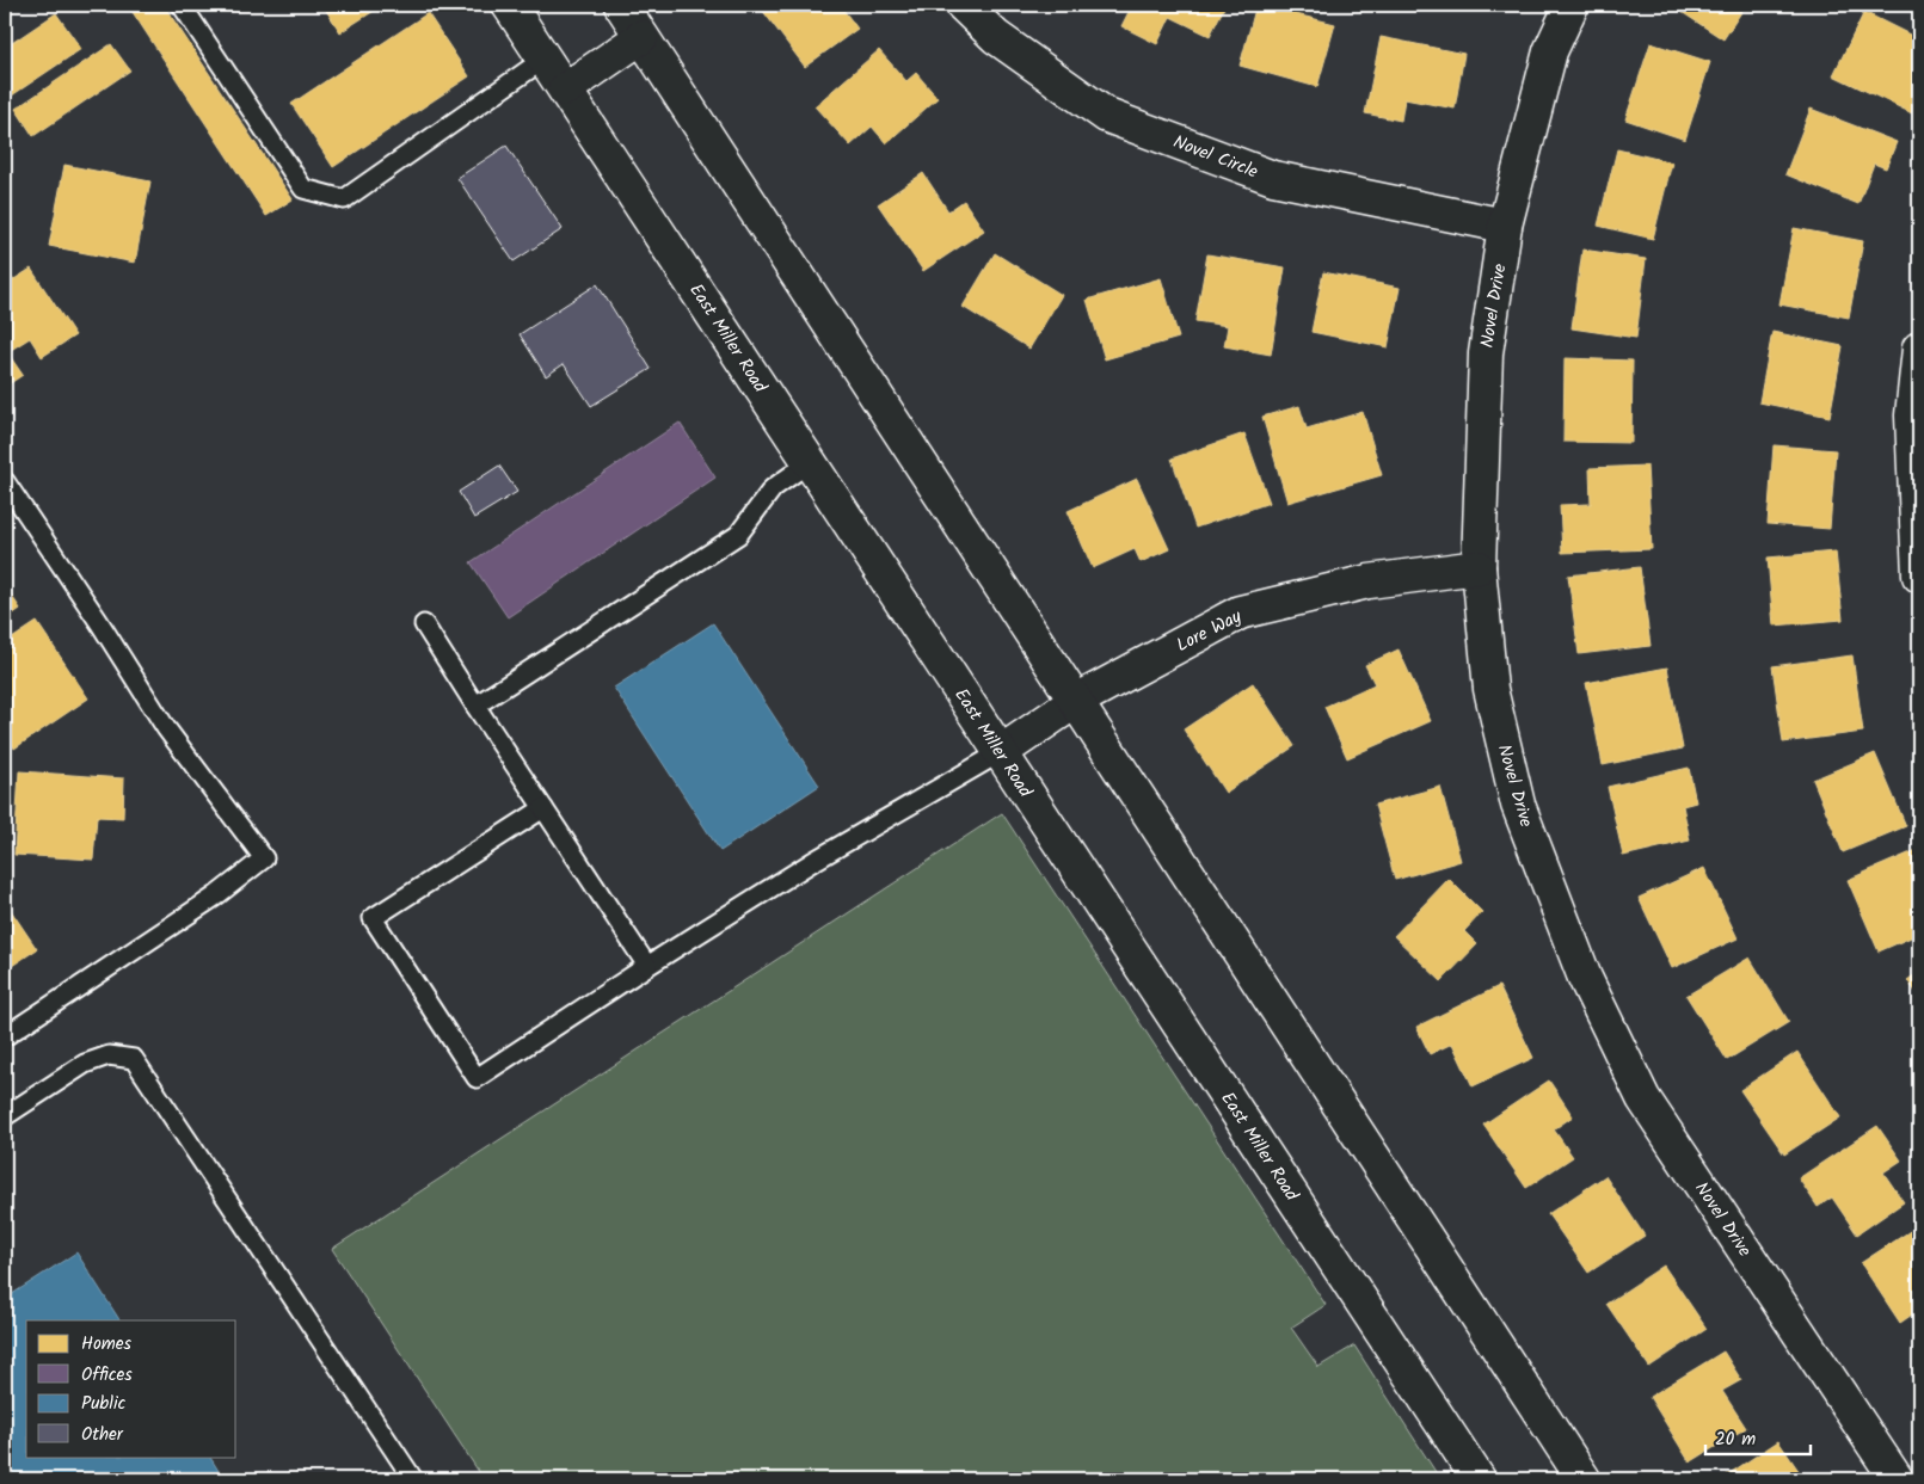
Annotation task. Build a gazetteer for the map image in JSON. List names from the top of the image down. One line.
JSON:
{"streets":{"main road":["Novel Circle","Novel Drive","East Miller Road","Lore Way"]},"crossings":[["Novel Circle","Novel Drive"],["Novel Drive","Lore Way"],["East Miller Road","Lore Way"]],"legend":["Homes","Offices","Public","Other"],"scale_bar":"20 m"}
